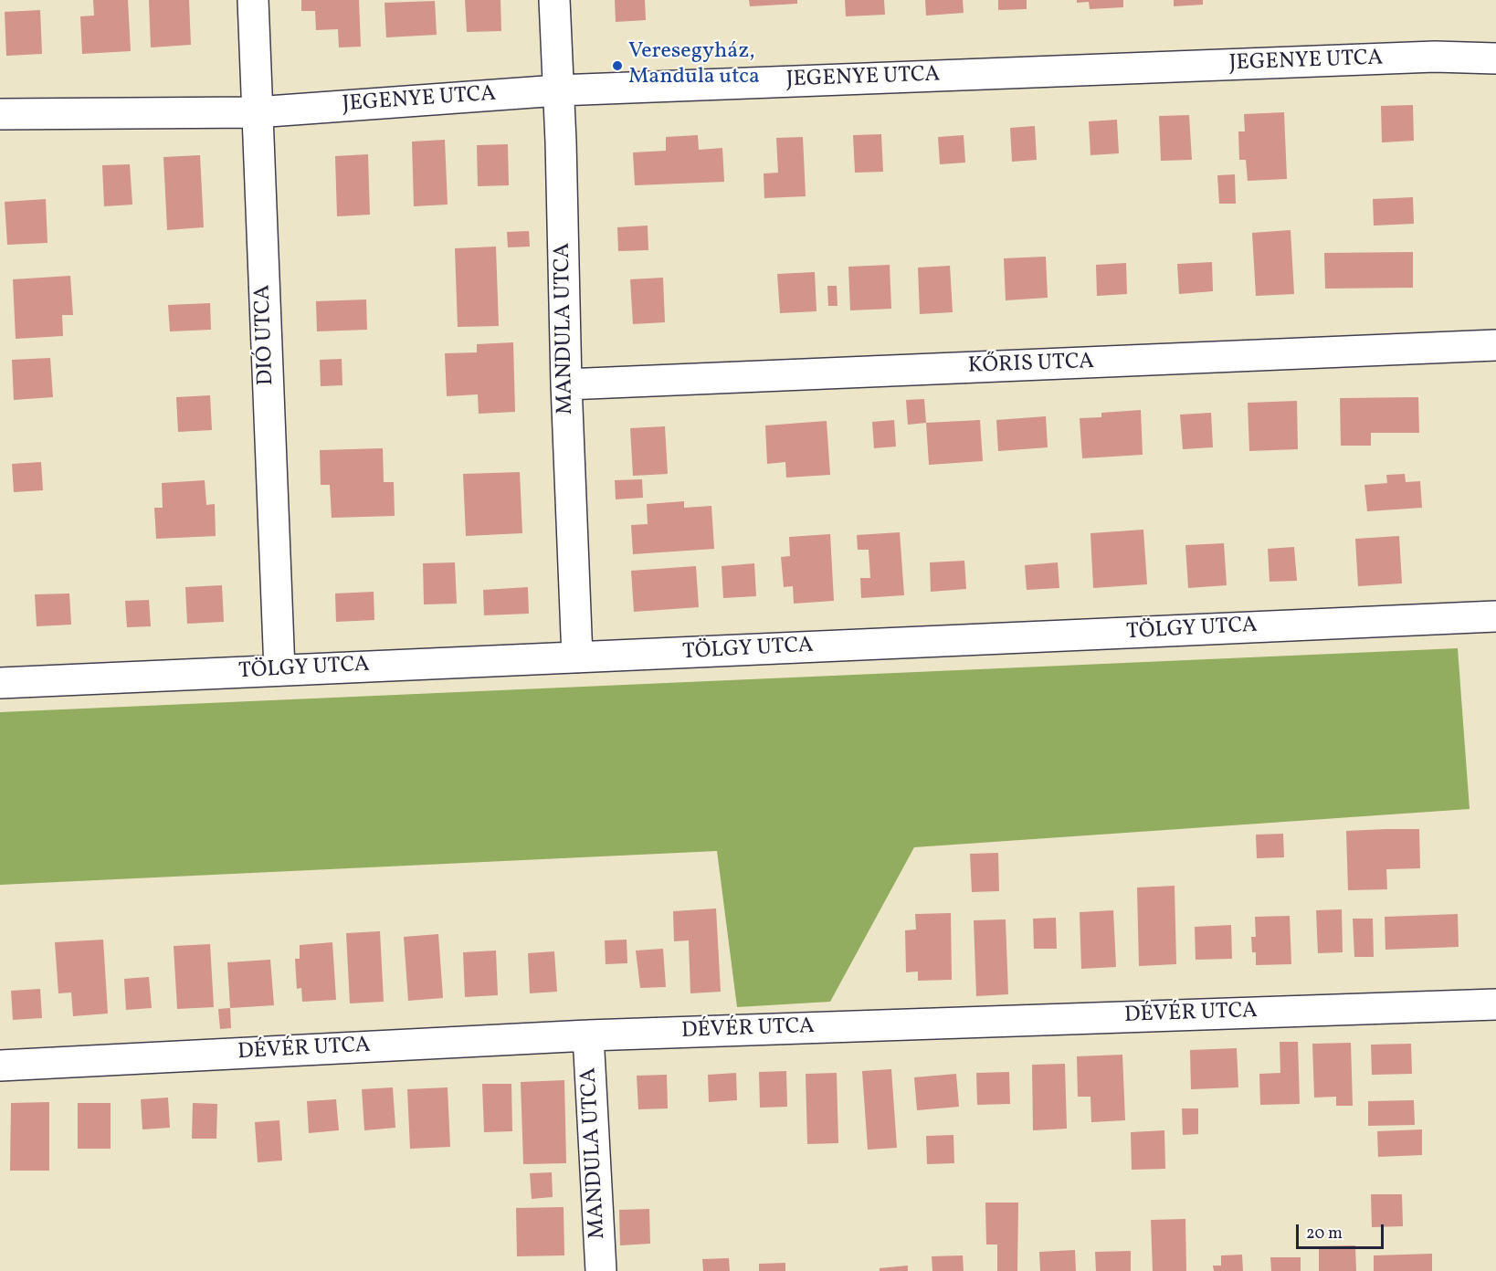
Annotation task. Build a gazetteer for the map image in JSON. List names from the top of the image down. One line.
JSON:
{"streets":{"street":["JEGENYE UTCA","MANDULA UTCA","DIÓ UTCA","KŐRIS UTCA","TÖLGY UTCA","DÉVÉR UTCA"]},"crossings":[["JEGENYE UTCA","MANDULA UTCA"],["JEGENYE UTCA","DIÓ UTCA"],["MANDULA UTCA","KŐRIS UTCA"],["MANDULA UTCA","TÖLGY UTCA"],["MANDULA UTCA","DÉVÉR UTCA"],["DIÓ UTCA","TÖLGY UTCA"]],"places":["Veresegyház, Mandula utca"],"scale_bar":"20 m"}
